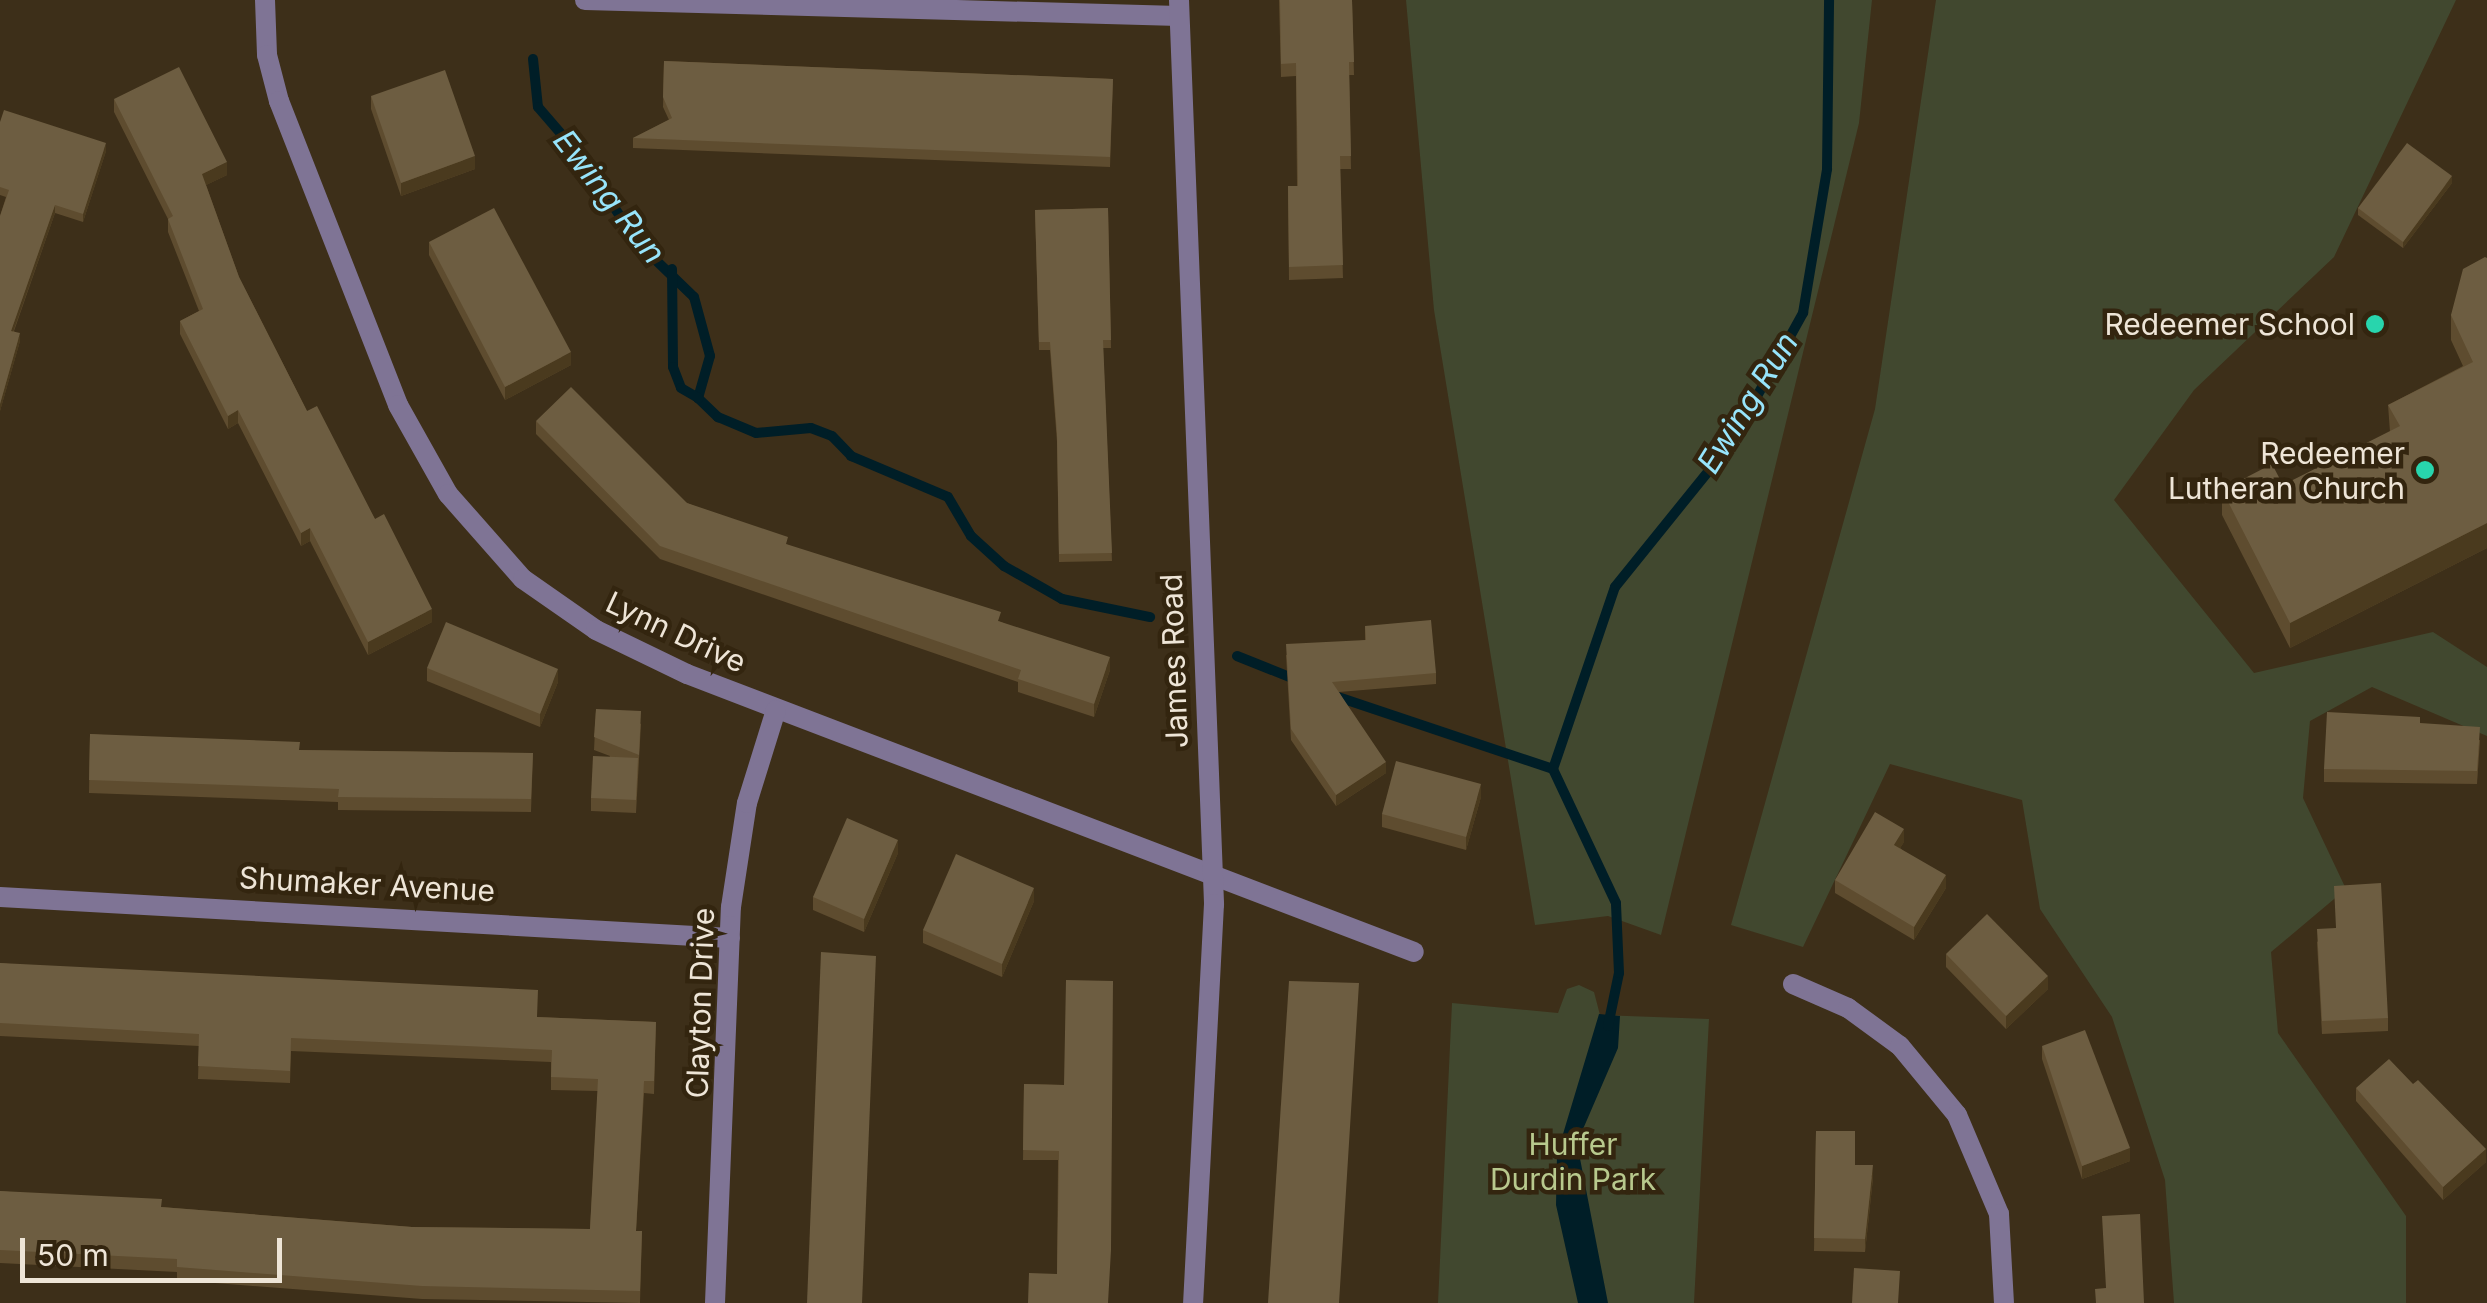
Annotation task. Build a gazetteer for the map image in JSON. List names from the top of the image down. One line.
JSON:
{"streets":{"street":["Lynn Drive","James Road","Shumaker Avenue","Clayton Drive"]},"crossings":[["Lynn Drive","James Road"],["Lynn Drive","Clayton Drive"],["Shumaker Avenue","Clayton Drive"]],"water":["Ewing Run"],"parks":["Huffer Durdin Park"],"places":["Redeemer School","Redeemer Lutheran Church"],"scale_bar":"50 m"}
